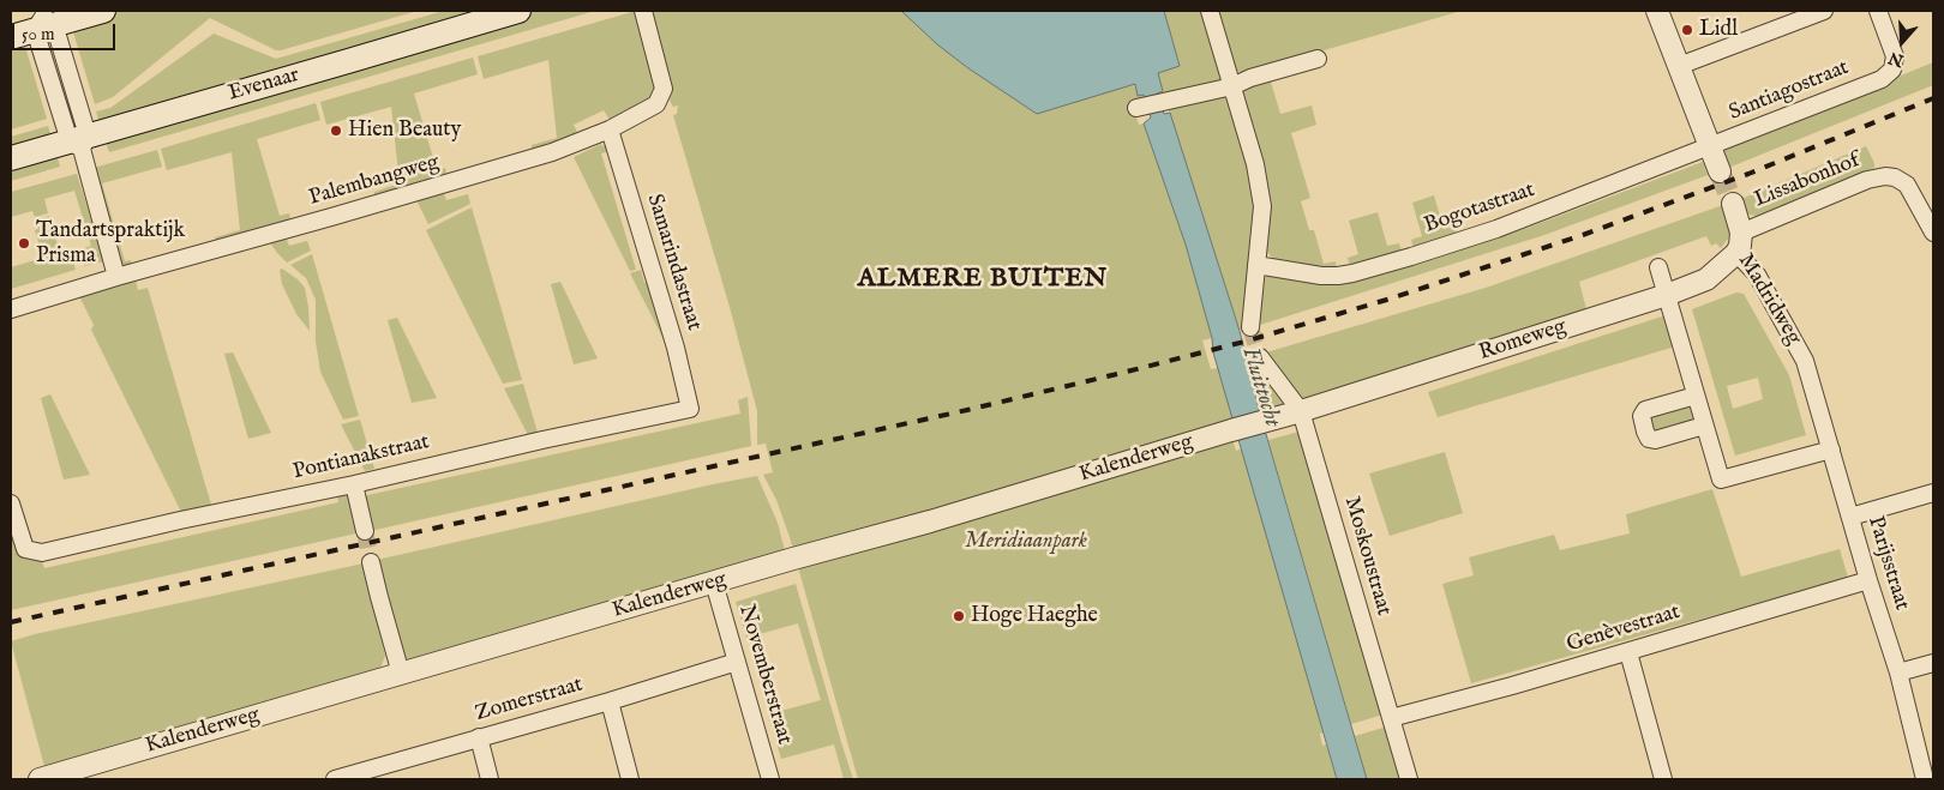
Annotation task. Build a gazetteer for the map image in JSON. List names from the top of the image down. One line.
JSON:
{"streets":{"main road":["Evenaar"],"street":["Santiagostraat","Palembangweg","Lissabonhof","Bogotastraat","Samarindastraat","Madridweg","Romeweg","Pontianakstraat","Kalenderweg","Moskoustraat","Parijsstraat","Genèvestraat","Novemberstraat","Zomerstraat"]},"crossings":[["Santiagostraat","Bogotastraat"],["Palembangweg","Samarindastraat"],["Lissabonhof","Madridweg"],["Lissabonhof","Romeweg"],["Samarindastraat","Pontianakstraat"],["Madridweg","Romeweg"],["Madridweg","Parijsstraat"],["Romeweg","Kalenderweg"],["Romeweg","Moskoustraat"],["Kalenderweg","Moskoustraat"],["Kalenderweg","Novemberstraat"],["Moskoustraat","Genèvestraat"],["Parijsstraat","Genèvestraat"],["Novemberstraat","Zomerstraat"]],"districts":["ALMERE BUITEN"],"water":["Fluittocht"],"parks":["Meridiaanpark"],"places":["Lidl","Hien Beauty","Tandartspraktijk Prisma","Hoge Haeghe"],"scale_bar":"50 m","north":"bottom"}
